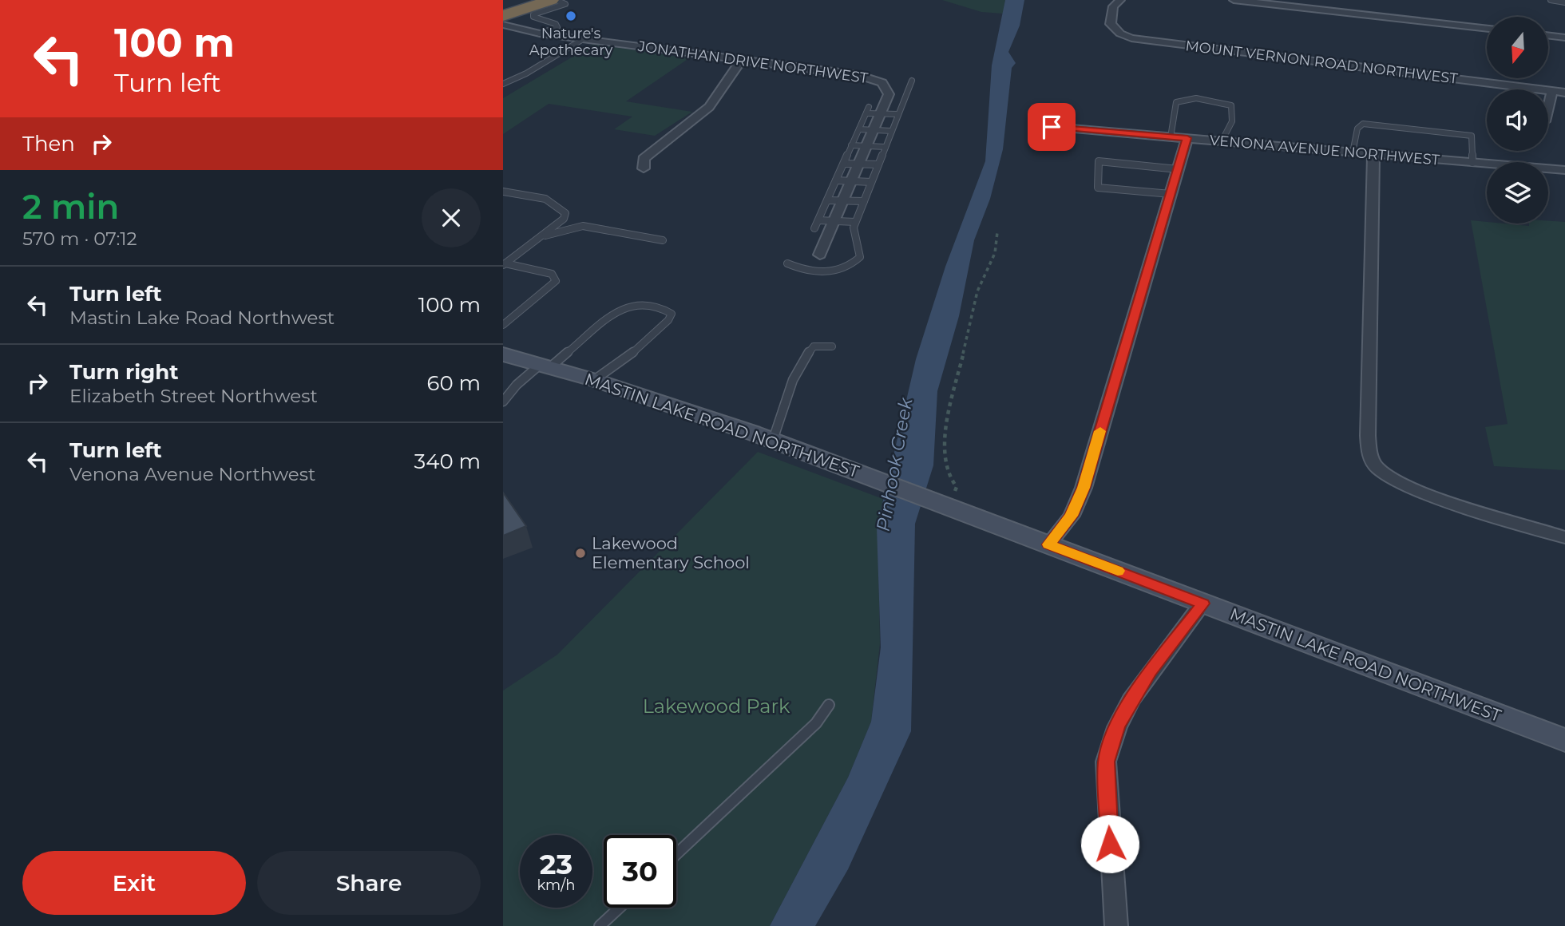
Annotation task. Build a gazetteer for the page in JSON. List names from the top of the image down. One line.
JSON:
{"streets":{"street":["JONATHAN DRIVE NORTHWEST","MOUNT VERNON ROAD NORTHWEST","VENONA AVENUE NORTHWEST","MASTIN LAKE ROAD NORTHWEST"]},"water":["Pinhook Creek"],"parks":["Lakewood Park"],"places":["Nature's Apothecary","Lakewood Elementary School"],"north":"bottom","page":{"turn":["100 m","Turn left"],"then":"Then","heading":["2 min","570 m · 07:12"],"list":[{"name":"Turn left","note":"Mastin Lake Road Northwest","value":"100 m"},{"name":"Turn right","note":"Elizabeth Street Northwest","value":"60 m"},{"name":"Turn left","note":"Venona Avenue Northwest","value":"340 m"}],"speed":"23 km/h","limit":"30","buttons":["Exit","Share"]}}
